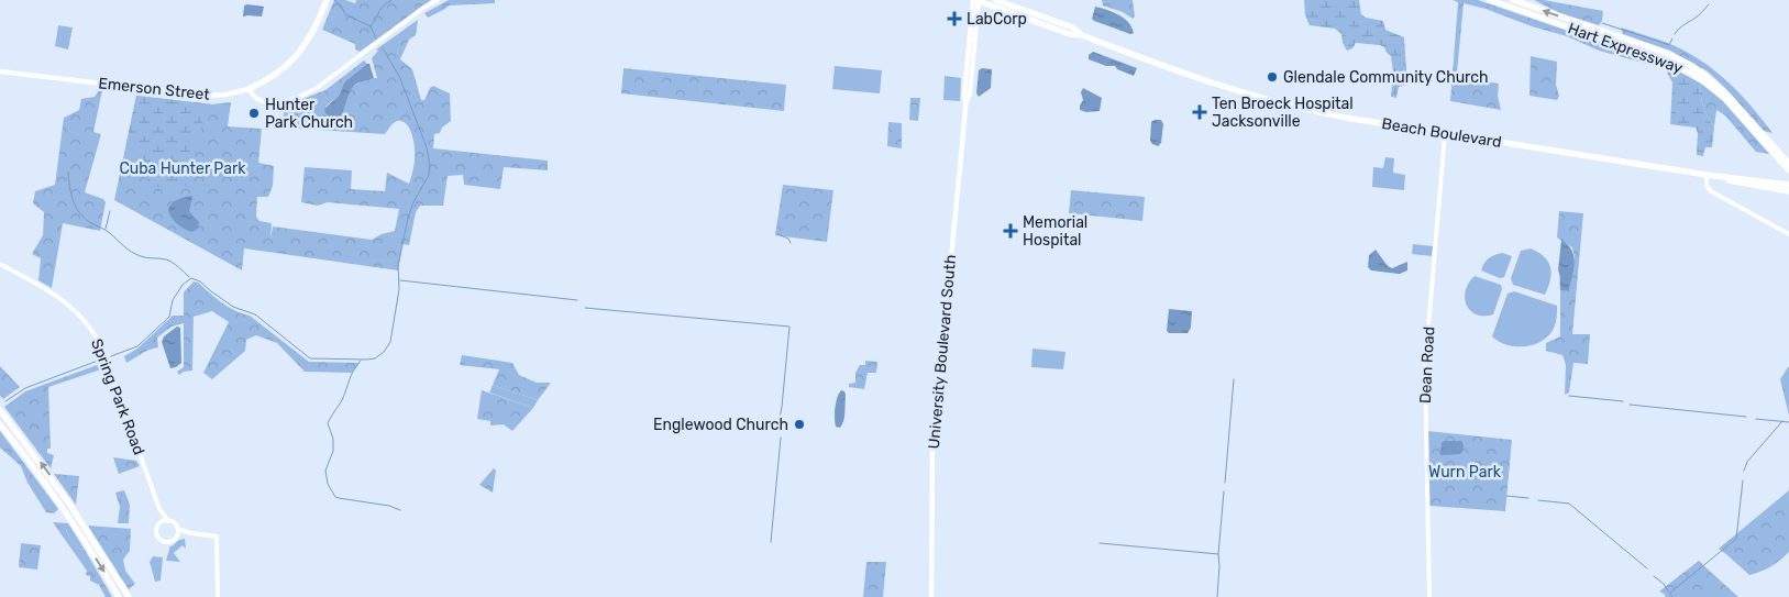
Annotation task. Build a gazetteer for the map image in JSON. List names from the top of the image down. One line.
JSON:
{"streets":{"highway":["Hart Expressway","Beach Boulevard"],"main road":["Emerson Street","University Boulevard South","Dean Road","Spring Park Road"]},"crossings":[["Beach Boulevard","University Boulevard South"],["Beach Boulevard","Dean Road"]],"parks":["Cuba Hunter Park","Wurn Park"],"places":{"health":["LabCorp","Ten Broeck Hospital Jacksonville","Memorial Hospital"],"other":["Glendale Community Church","Hunter Park Church","Englewood Church"]}}
